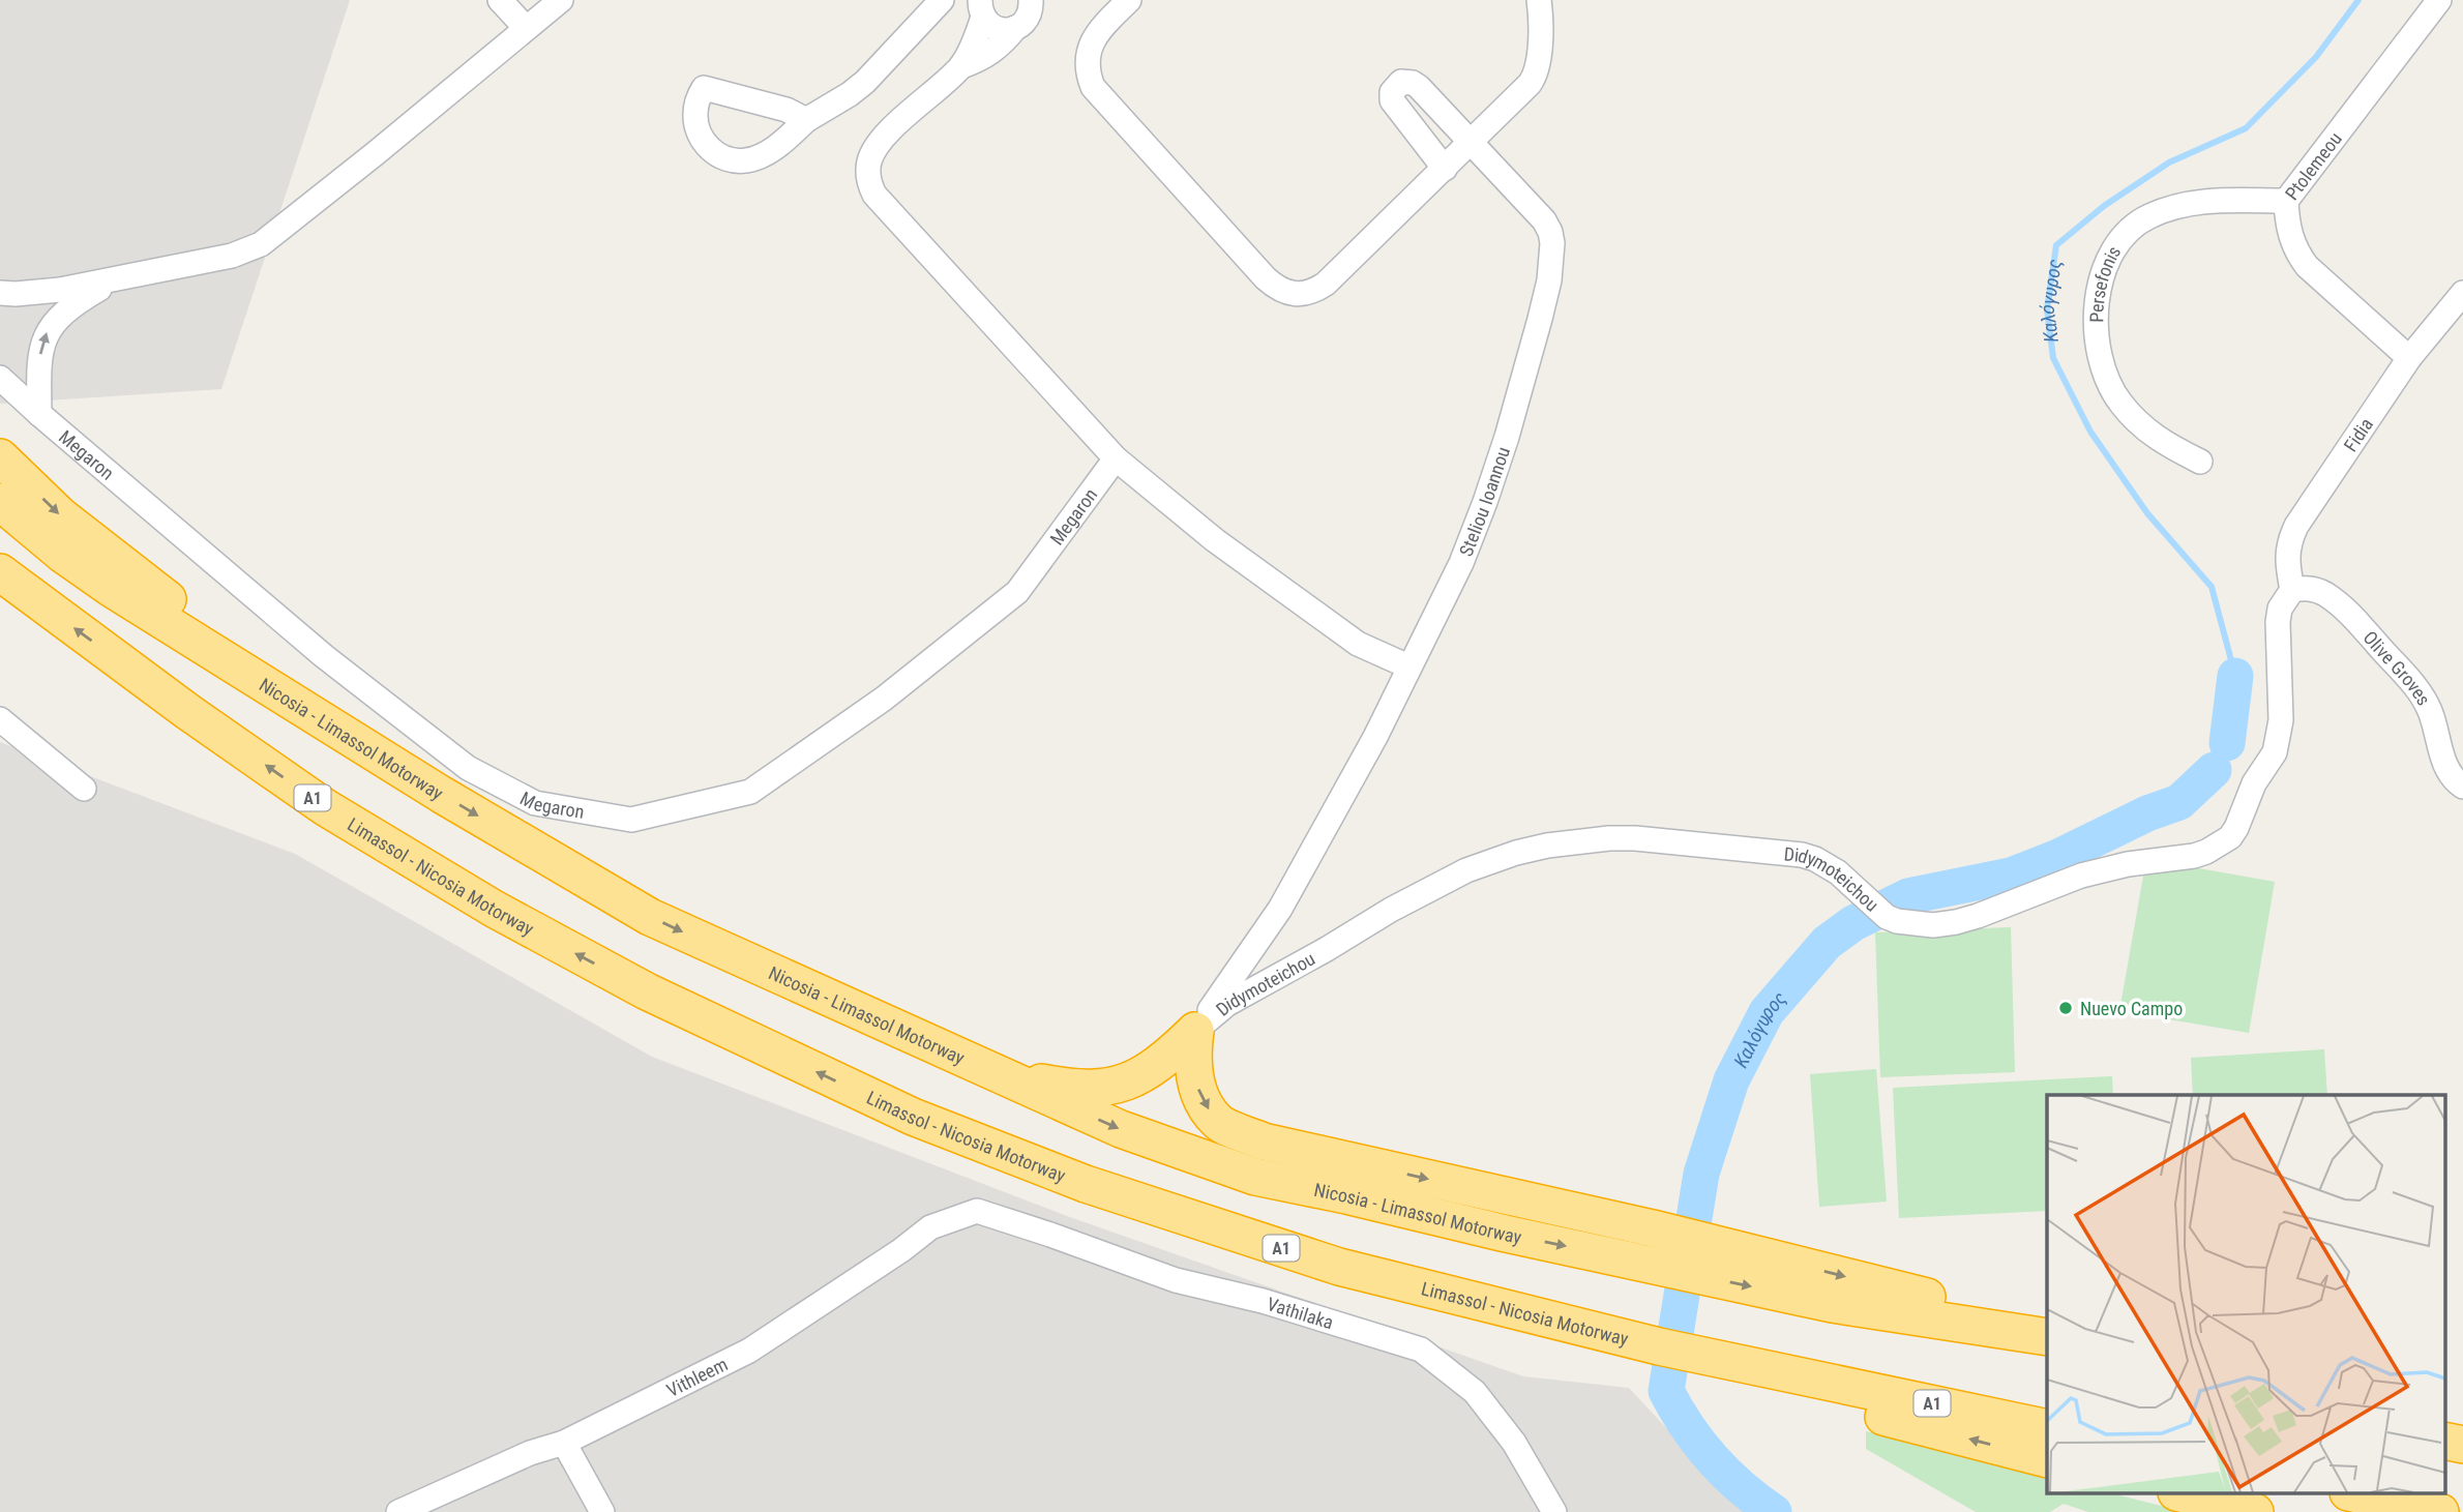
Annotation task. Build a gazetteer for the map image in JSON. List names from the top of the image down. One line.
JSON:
{"streets":{"highway":["Nicosia - Limassol Motorway","A1","Limassol - Nicosia Motorway"],"street":["Ptolemeou","Persefonis","Fidia","Megaron","Steliou Ioannou","Olive Groves","Didymoteichou","Vathilaka","Vithleem"]},"crossings":[["Ptolemeou","Persefonis"],["Ptolemeou","Fidia"],["Fidia","Olive Groves"],["Fidia","Didymoteichou"],["Steliou Ioannou","Didymoteichou"],["Olive Groves","Didymoteichou"],["Vathilaka","Vithleem"]],"water":["Καλόγυρος"],"places":["Nuevo Campo"]}
